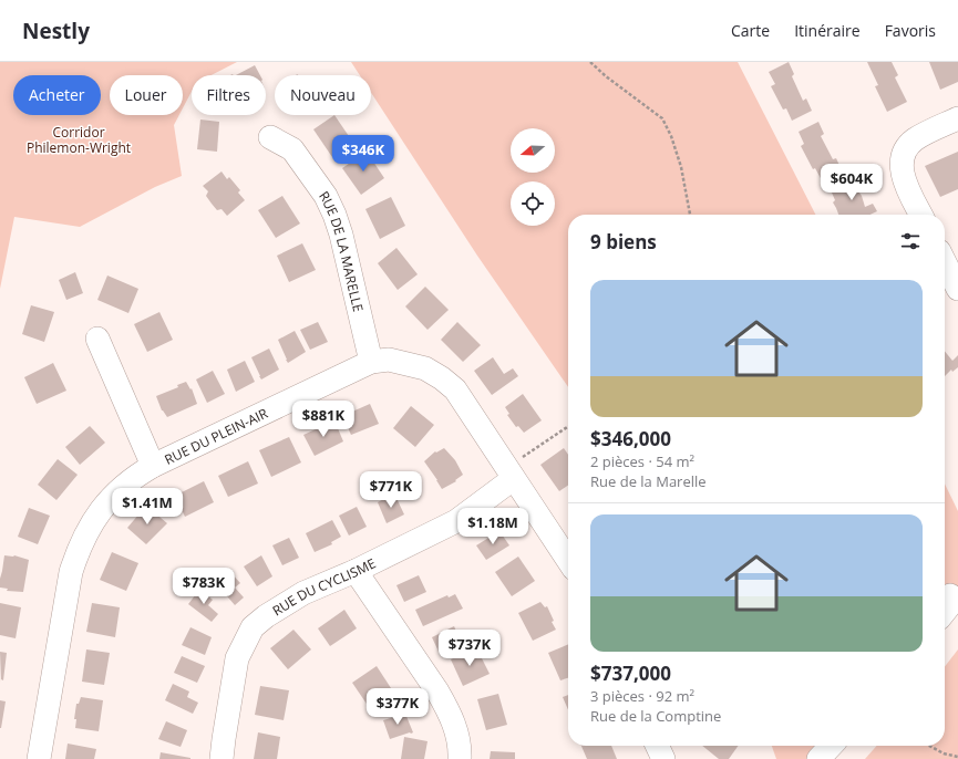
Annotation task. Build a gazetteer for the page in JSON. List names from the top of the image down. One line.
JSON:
{"streets":{"street":["RUE DE LA MARELLE","RUE DU PLEIN-AIR","RUE DU CYCLISME"]},"crossings":[["RUE DE LA MARELLE","RUE DU PLEIN-AIR"],["RUE DU PLEIN-AIR","RUE DU CYCLISME"]],"parks":["Corridor Philemon-Wright"],"north":"left","page":{"header":"Nestly","nav":["Carte","Itinéraire","Favoris"],"chip":["Acheter","Louer","Filtres","Nouveau"],"price":["$346K","$604K","$881K","$771K","$1.41M","$1.18M","$783K","$737K","$377K"],"heading":"9 biens","list":[{"name":"$346,000","note":"2 pièces · 54 m² · Rue de la Marelle"},{"name":"$737,000","note":"3 pièces · 92 m² · Rue de la Comptine"}]}}
